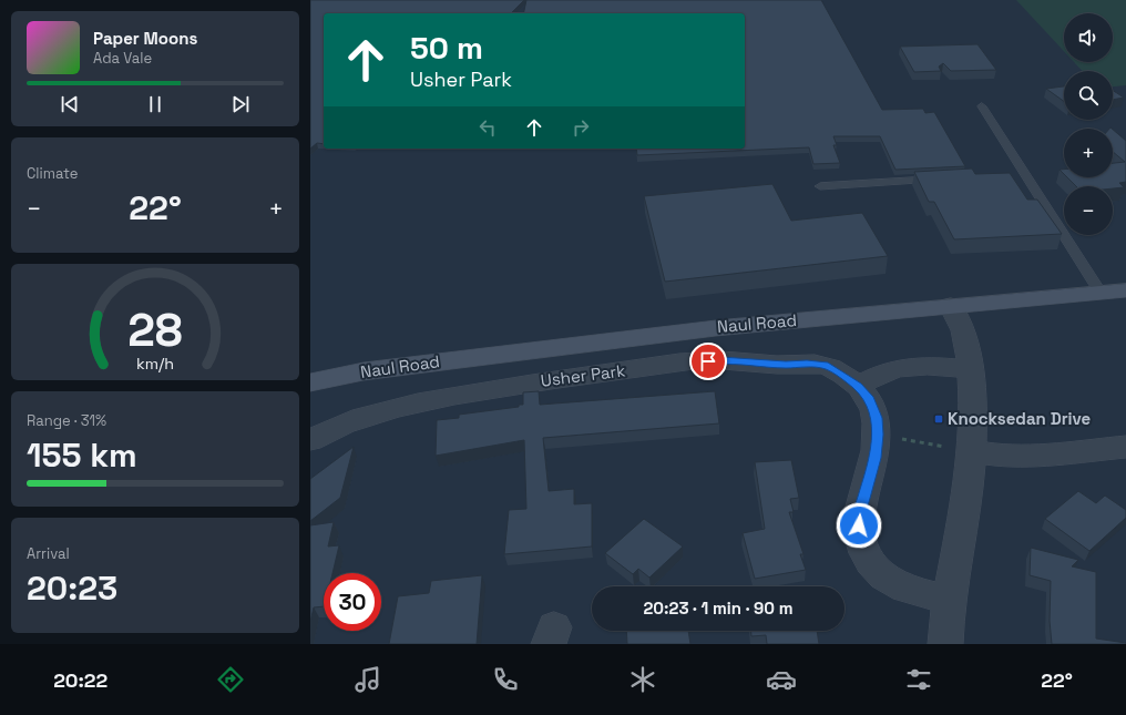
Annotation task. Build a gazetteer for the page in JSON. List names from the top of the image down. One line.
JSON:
{"streets":{"main road":["Naul Road"],"street":["Usher Park"]},"places":{"transit":["Knocksedan Drive"]},"page":{"map_buttons":["+","−"],"turn":["50 m","Usher Park"],"song":["Paper Moons","Ada Vale"],"tile":["Climate",["Range · 31%","155 km"],["Arrival","20:23"]],"heat":["−","22°","+"],"limit":"30","trip":"20:23 · 1 min · 90 m","tabs":["20:22","22°"],"gauge":["28","km/h"]}}
